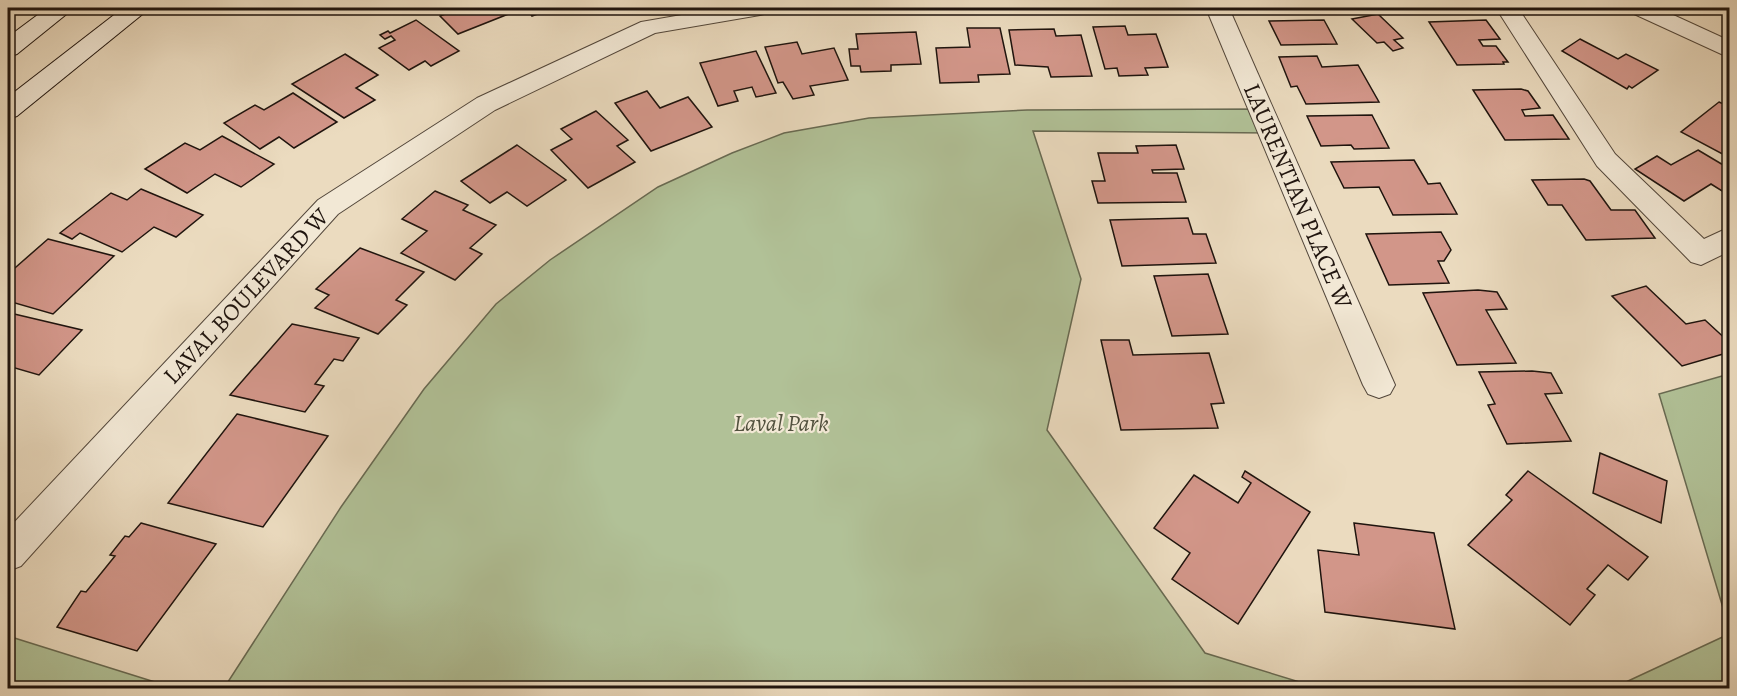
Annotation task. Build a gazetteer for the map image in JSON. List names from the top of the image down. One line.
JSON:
{"streets":{"street":["LAURENTIAN PLACE W","LAVAL BOULEVARD W"]},"parks":["Laval Park"]}
